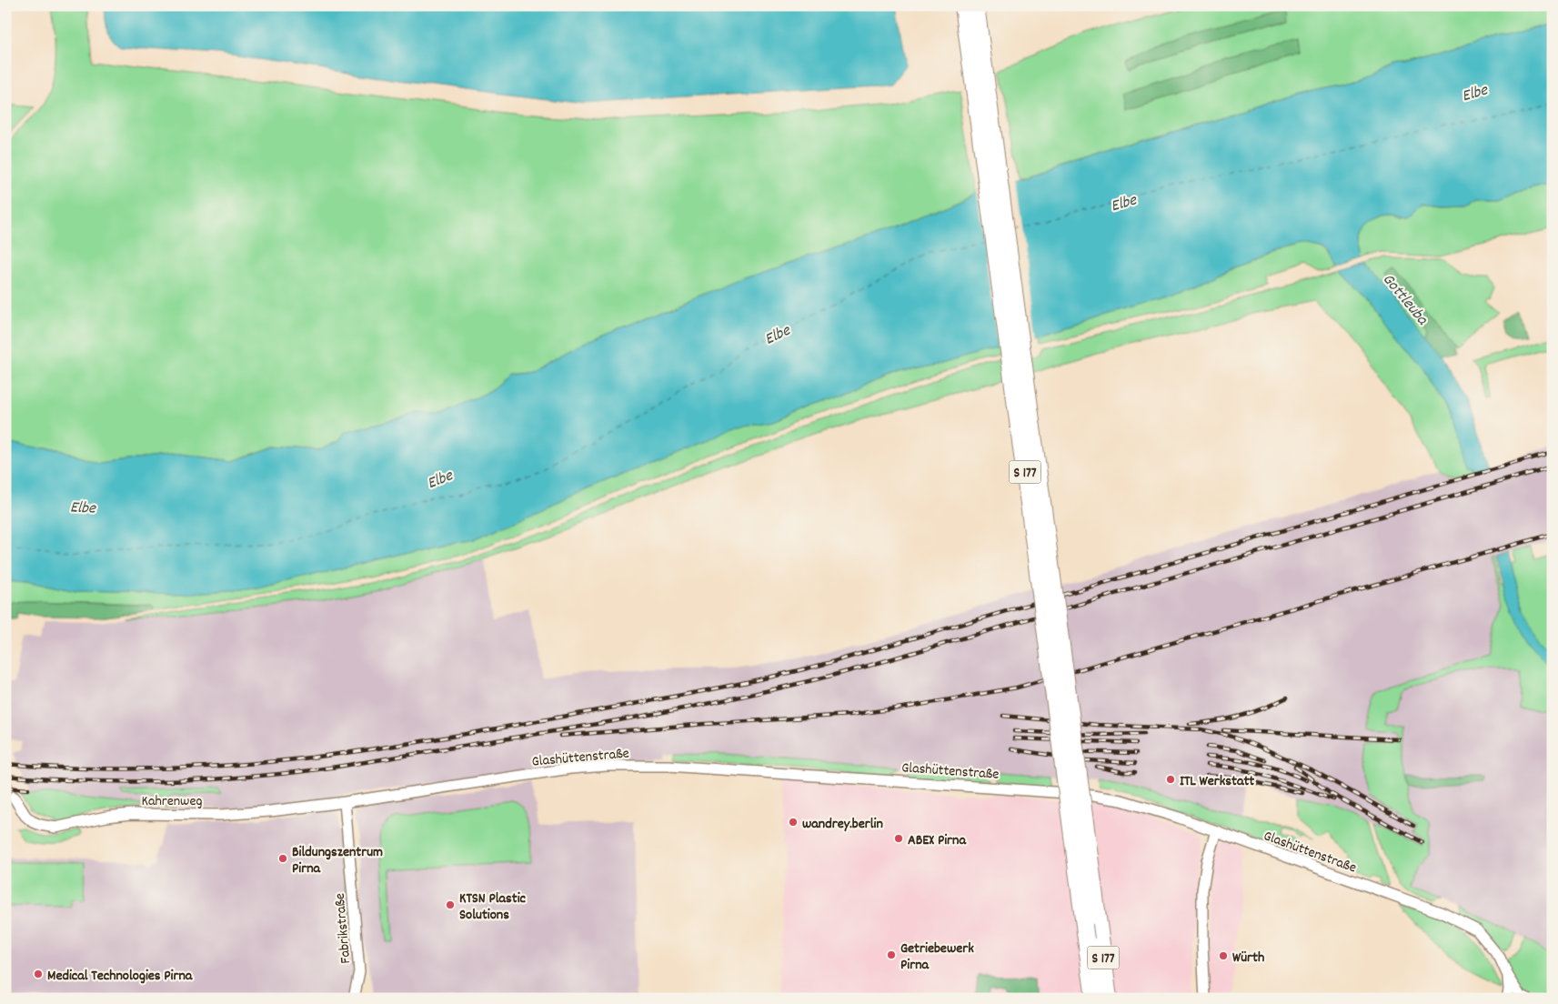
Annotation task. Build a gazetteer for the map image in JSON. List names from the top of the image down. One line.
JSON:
{"streets":{"highway":["S 177"],"street":["Glashüttenstraße","Kahrenweg","Fabrikstraße"]},"crossings":[["Glashüttenstraße","Kahrenweg"],["Glashüttenstraße","Fabrikstraße"],["Kahrenweg","Fabrikstraße"]],"water":["Elbe","Gottleuba"],"places":["ITL Werkstatt","wandrey.berlin","ABEX Pirna","Bildungszentrum Pirna","KTSN Plastic Solutions","Getriebewerk Pirna","Würth","Medical Technologies Pirna"]}
